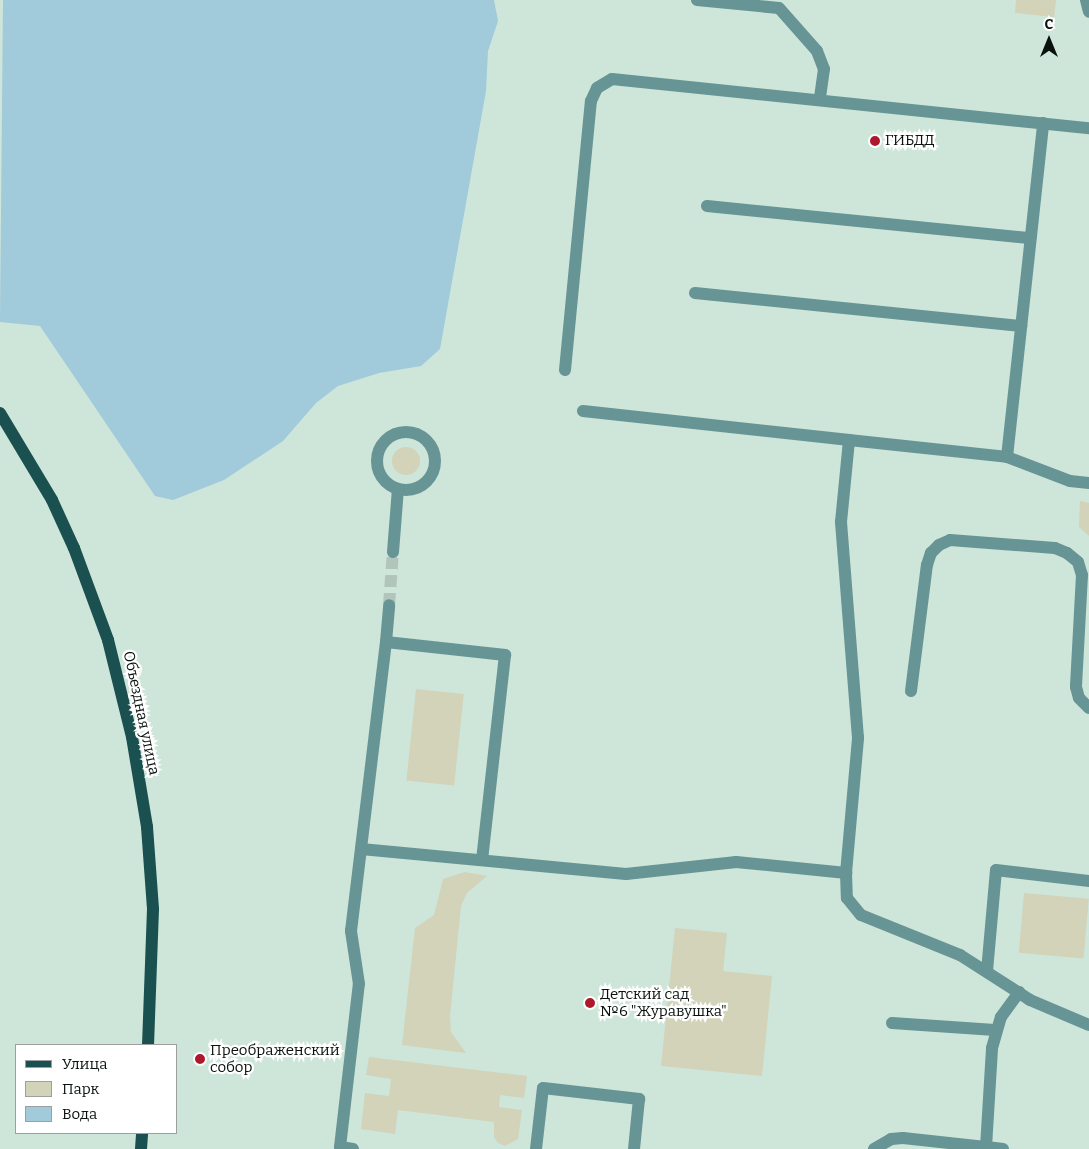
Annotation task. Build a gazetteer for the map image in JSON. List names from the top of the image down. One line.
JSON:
{"streets":{"main road":["Объездная улица"]},"places":["ГИБДД","Детский сад №6 \"Журавушка\"","Преображенский собор"],"legend":["Улица","Парк","Вода"],"north":"top"}
